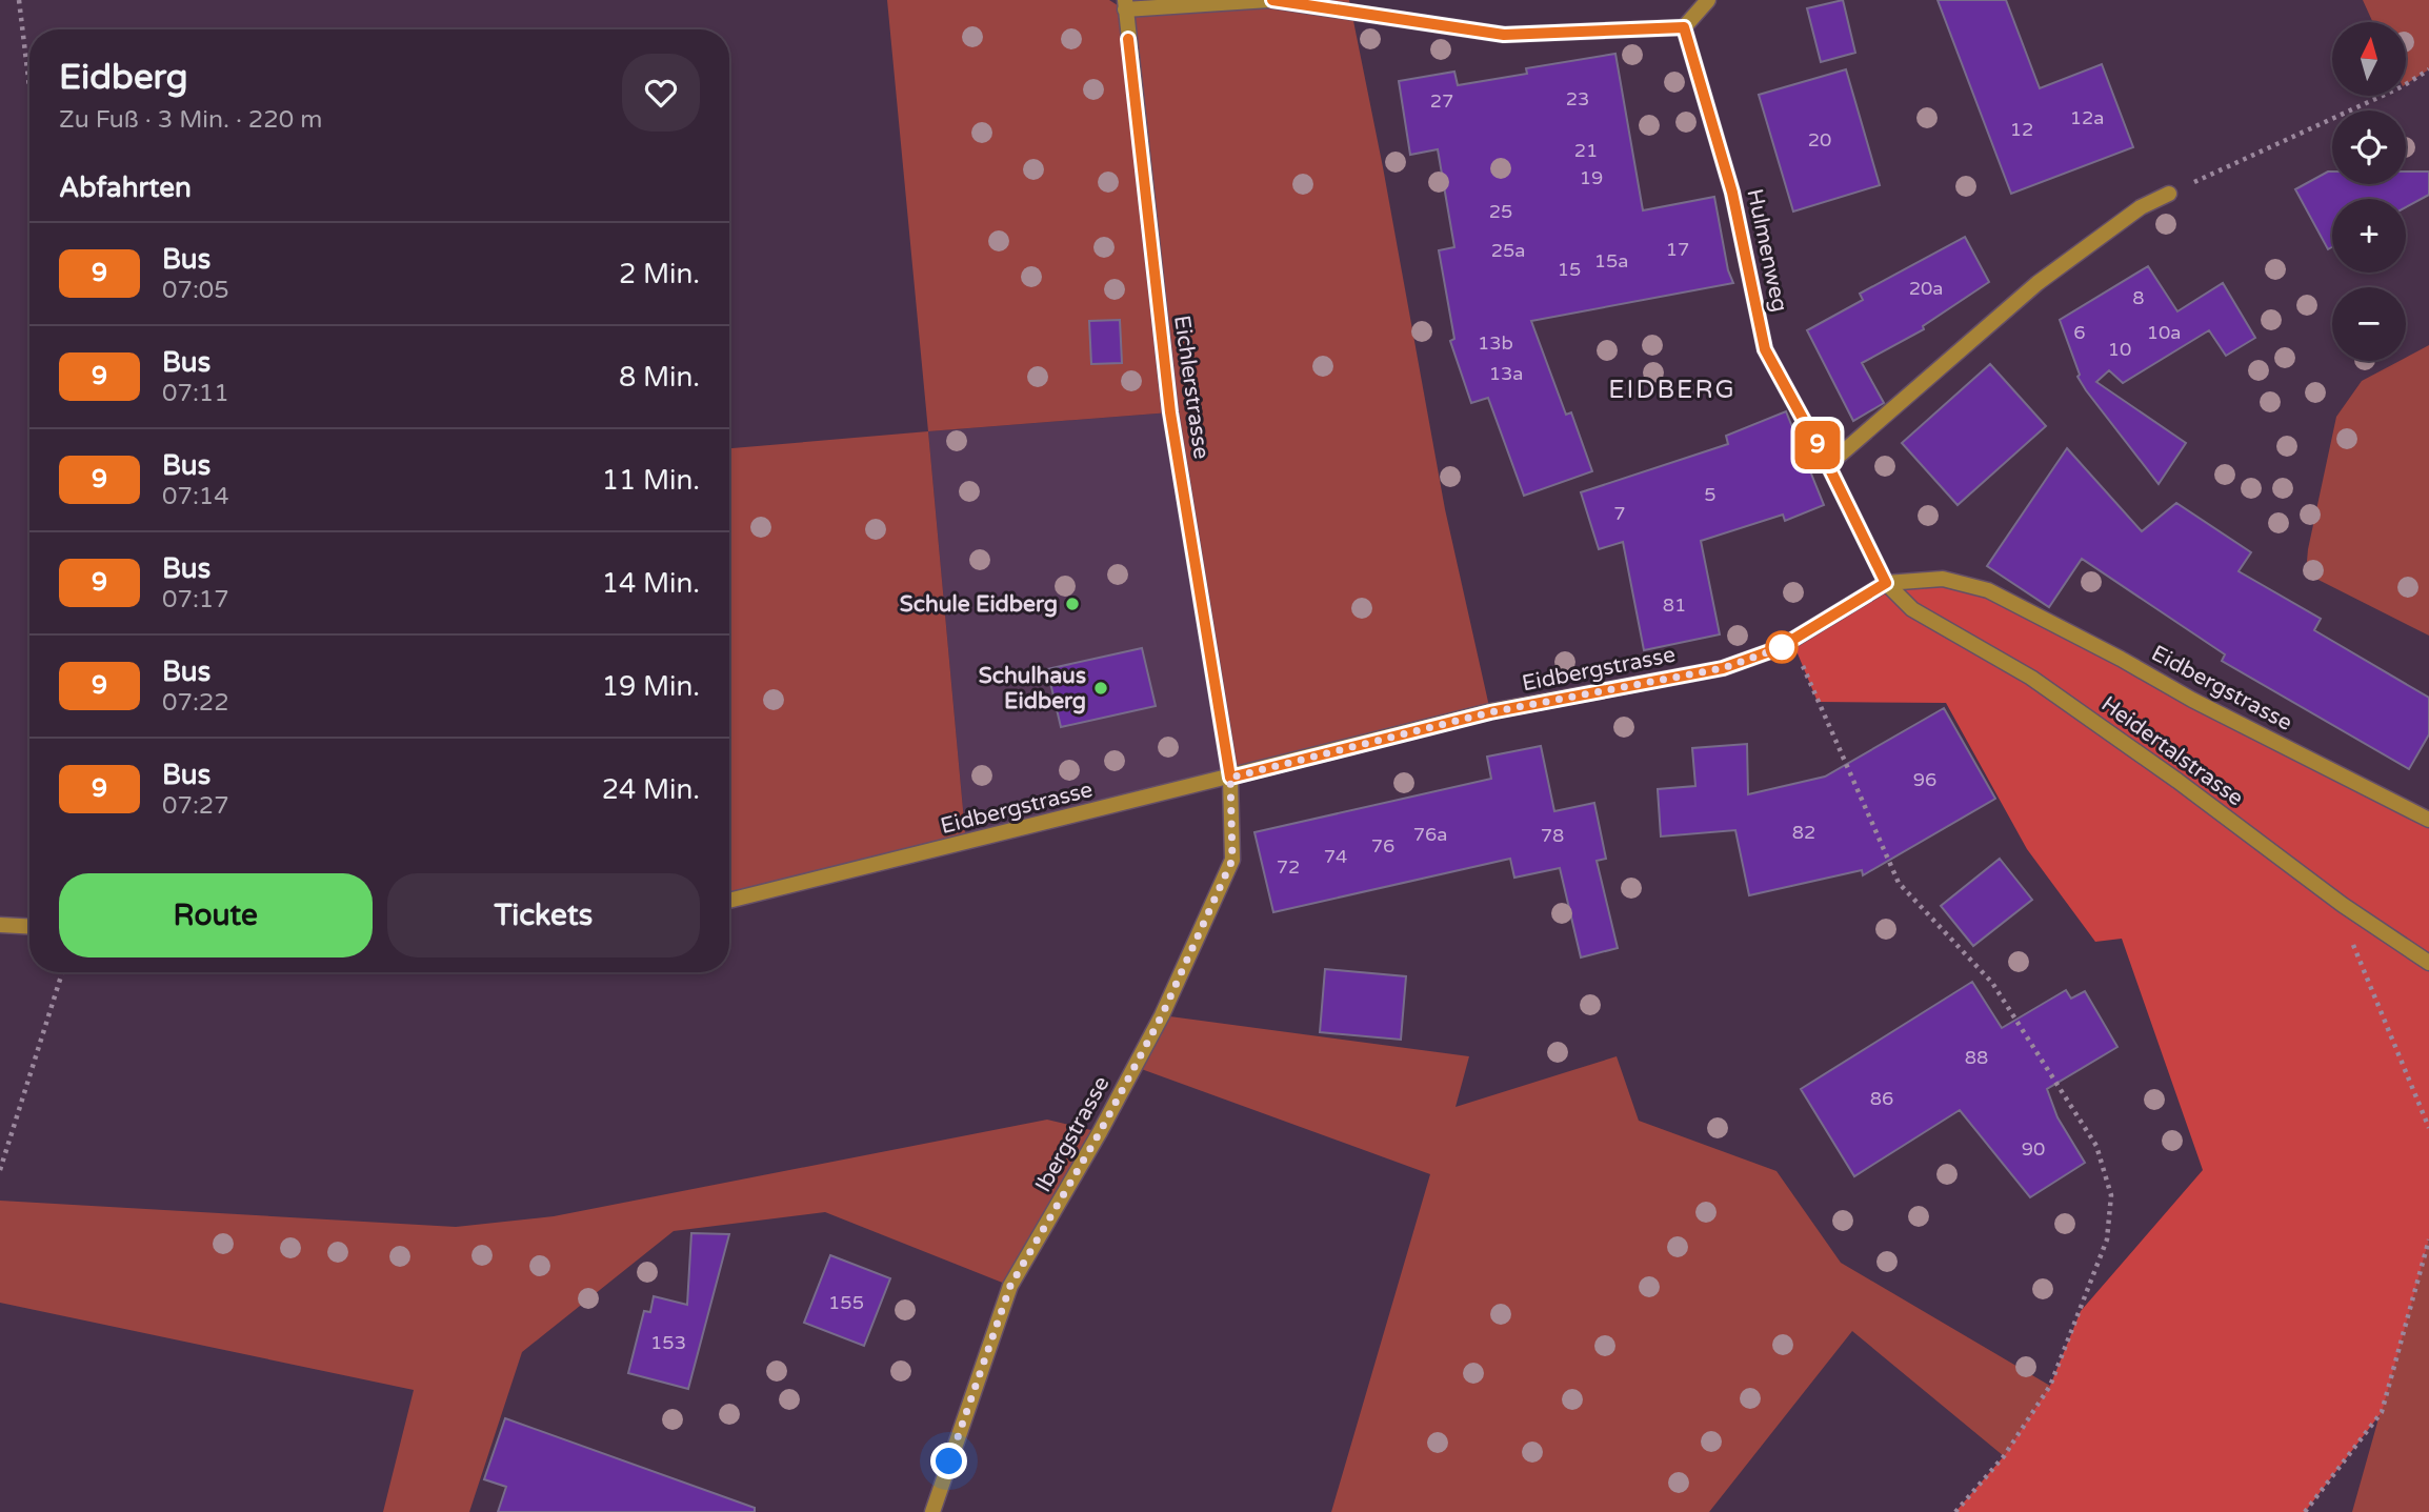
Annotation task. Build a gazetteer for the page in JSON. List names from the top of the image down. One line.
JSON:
{"streets":{"street":["Hulmenweg","Eichlerstrasse","Eidbergstrasse","Heidertalstrasse","Ibergstrasse"]},"crossings":[["Hulmenweg","Eidbergstrasse"],["Hulmenweg","Heidertalstrasse"],["Eichlerstrasse","Eidbergstrasse"],["Eichlerstrasse","Ibergstrasse"],["Eidbergstrasse","Heidertalstrasse"],["Eidbergstrasse","Ibergstrasse"]],"districts":["EIDBERG"],"places":["Schule Eidberg","Schulhaus Eidberg"],"lines":["bus line 9"],"house_numbers":["23","27","12a","12","20","21","19","25","17","25a","15a","15","20a","8","6","10a","13b","10","13a","5","7","81","96","82","76a","78","76","74","72","88","86","90","155","153"],"north":"top","page":{"on_map":"9","map_buttons":["+","−"],"heading":[["Eidberg","Zu Fuß · 3 Min. · 220 m"],"Abfahrten"],"list":[{"mark":"9","name":"Bus","note":"07:05","value":"2 Min."},{"mark":"9","name":"Bus","note":"07:11","value":"8 Min."},{"mark":"9","name":"Bus","note":"07:14","value":"11 Min."},{"mark":"9","name":"Bus","note":"07:17","value":"14 Min."},{"mark":"9","name":"Bus","note":"07:22","value":"19 Min."},{"mark":"9","name":"Bus","note":"07:27","value":"24 Min."}],"buttons":["Route","Tickets"]}}
